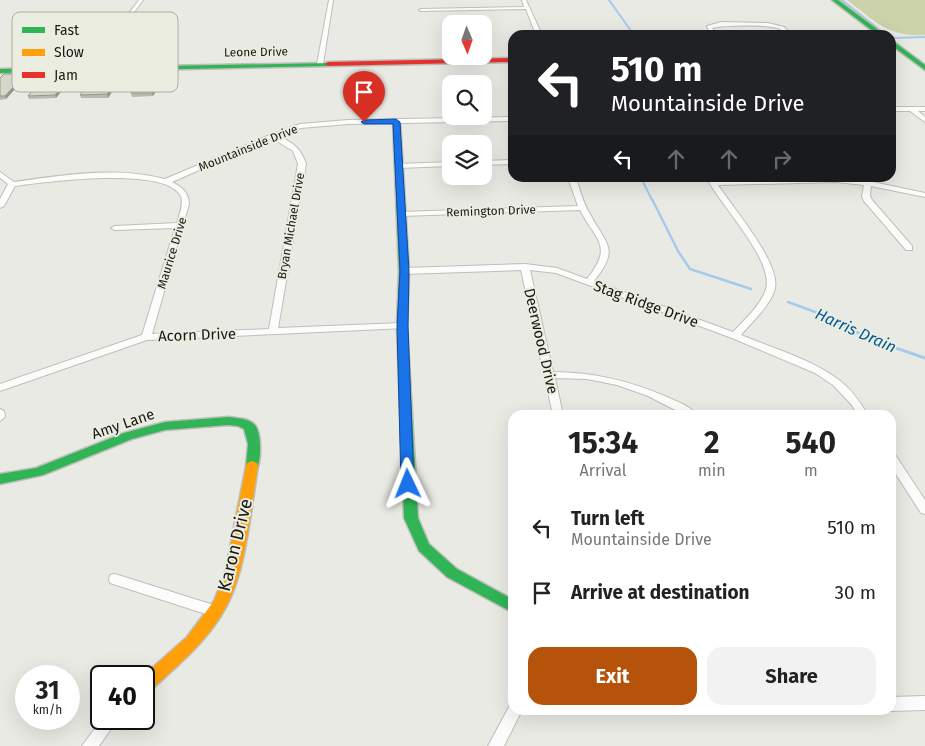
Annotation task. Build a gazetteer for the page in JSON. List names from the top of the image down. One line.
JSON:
{"streets":{"street":["Leone Drive","Mountainside Drive","Remington Drive","Bryan Michael Drive","Maurice Drive","Stag Ridge Drive","Acorn Drive","Deerwood Drive","Amy Lane","Karon Drive"]},"crossings":[["Mountainside Drive","Bryan Michael Drive"],["Mountainside Drive","Maurice Drive"],["Bryan Michael Drive","Acorn Drive"],["Maurice Drive","Acorn Drive"],["Stag Ridge Drive","Deerwood Drive"],["Amy Lane","Karon Drive"]],"water":["Harris Drain"],"legend":["Fast","Slow","Jam"],"north":"bottom","page":{"turn":["510 m","Mountainside Drive"],"eta":["15:34","Arrival","2","min","540","m"],"list":[{"name":"Turn left","note":"Mountainside Drive","value":"510 m"},{"name":"Arrive at destination","value":"30 m"}],"buttons":["Exit","Share"],"speed":"31 km/h","limit":"40"}}
